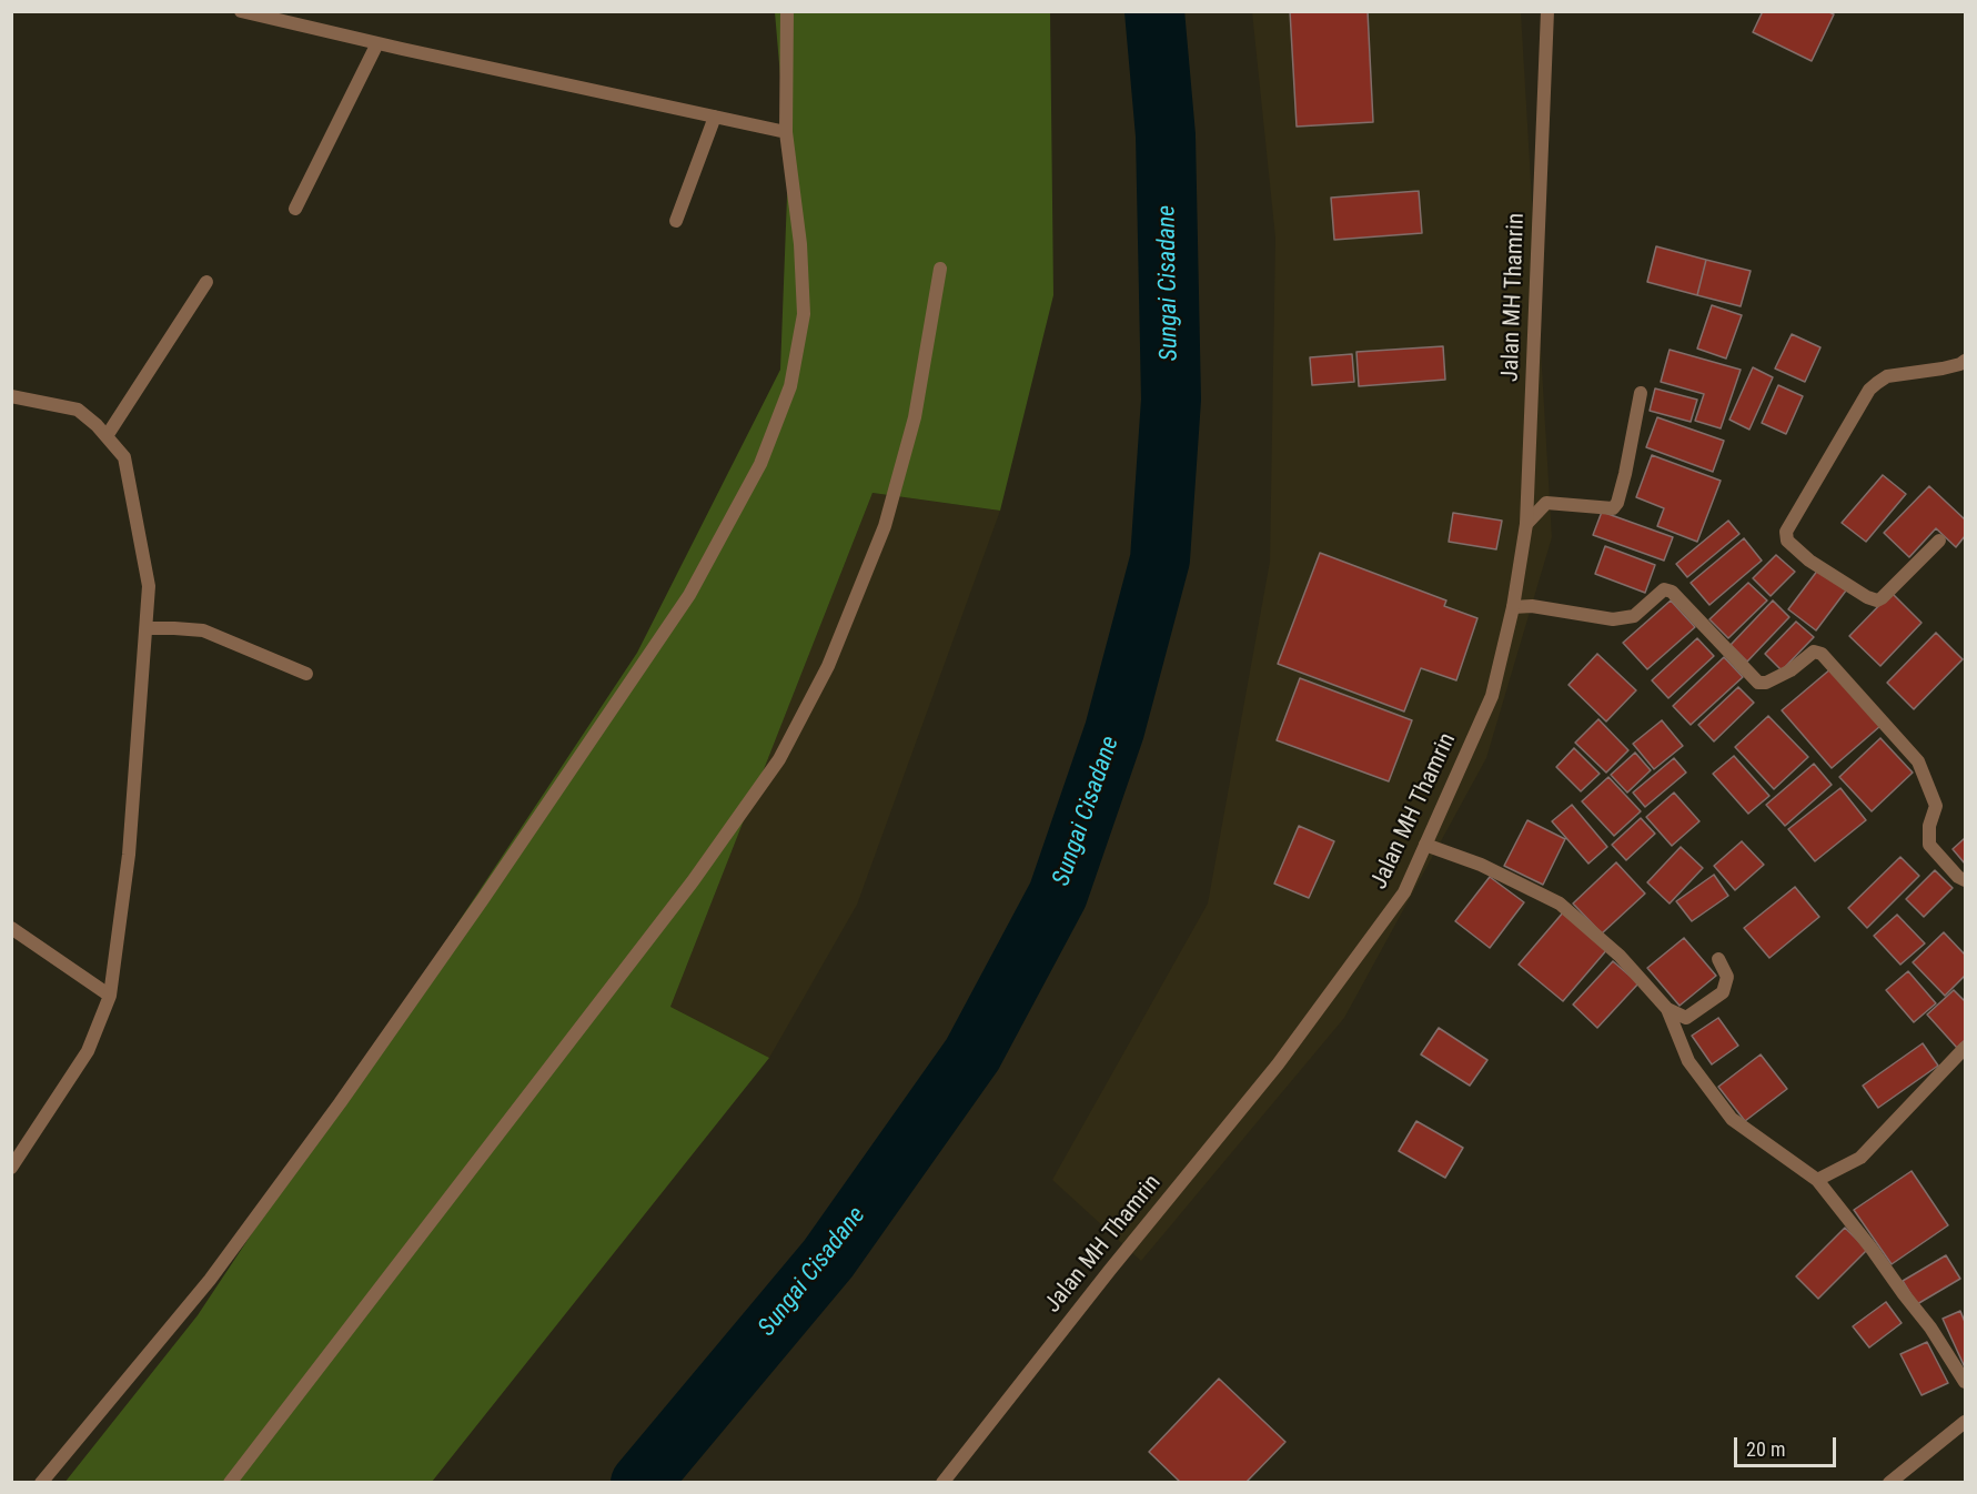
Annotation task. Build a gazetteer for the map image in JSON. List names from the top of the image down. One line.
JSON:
{"streets":{"street":["Jalan MH Thamrin"]},"water":["Sungai Cisadane"],"scale_bar":"20 m"}
